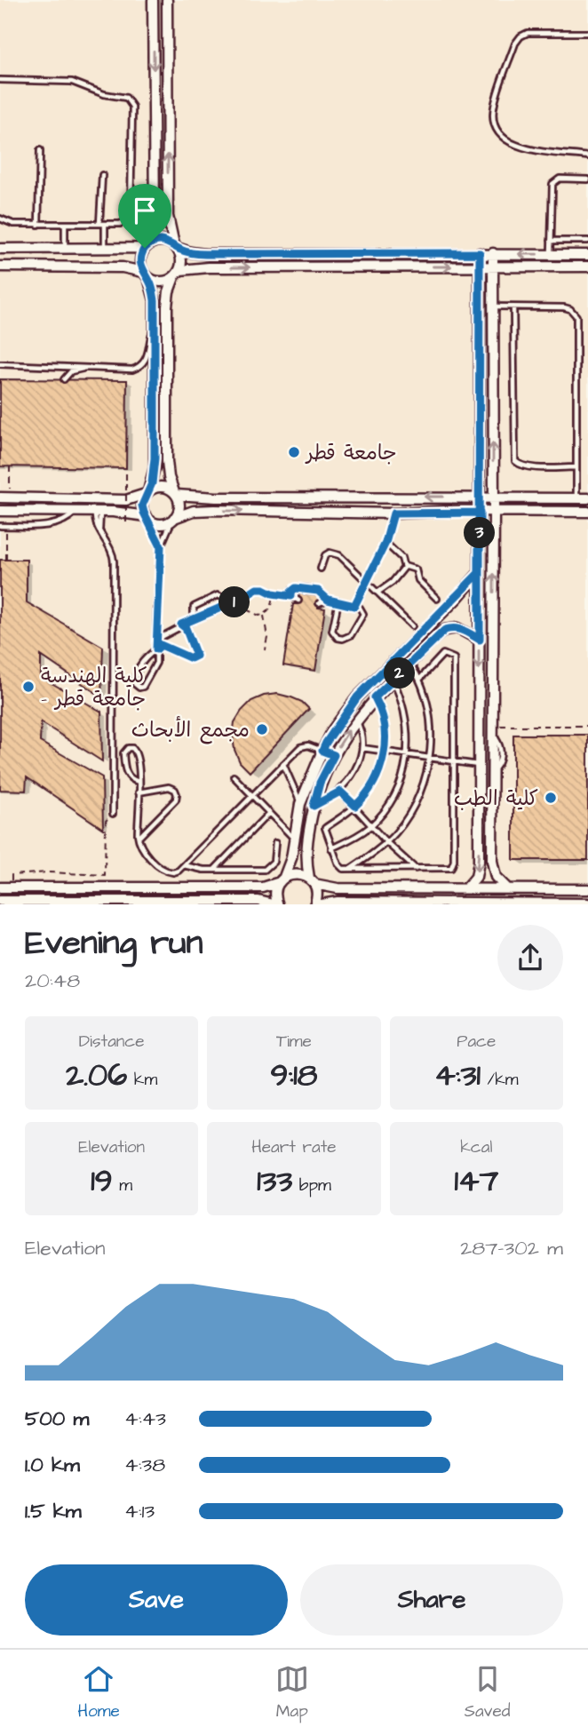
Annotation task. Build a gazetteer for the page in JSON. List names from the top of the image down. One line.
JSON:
{"places":["جامعة قطر","كلية الهندسة - جامعة قطر","مجمع الأبحاث","كلية الطب"],"page":{"pins":["3","1","2"],"heading":["Evening run","20:48"],"stats":[["Distance","2.06 km"],["Time","9:18"],["Pace","4:31 /km"],["Elevation","19 m"],["Heart rate","133 bpm"],["kcal","147"]],"chart":["Elevation","287–302 m"],"list":[{"name":"500 m","note":"4:43"},{"name":"1.0 km","note":"4:38"},{"name":"1.5 km","note":"4:13"}],"buttons":["Save","Share"],"tabs":["Home","Map","Saved"]}}
